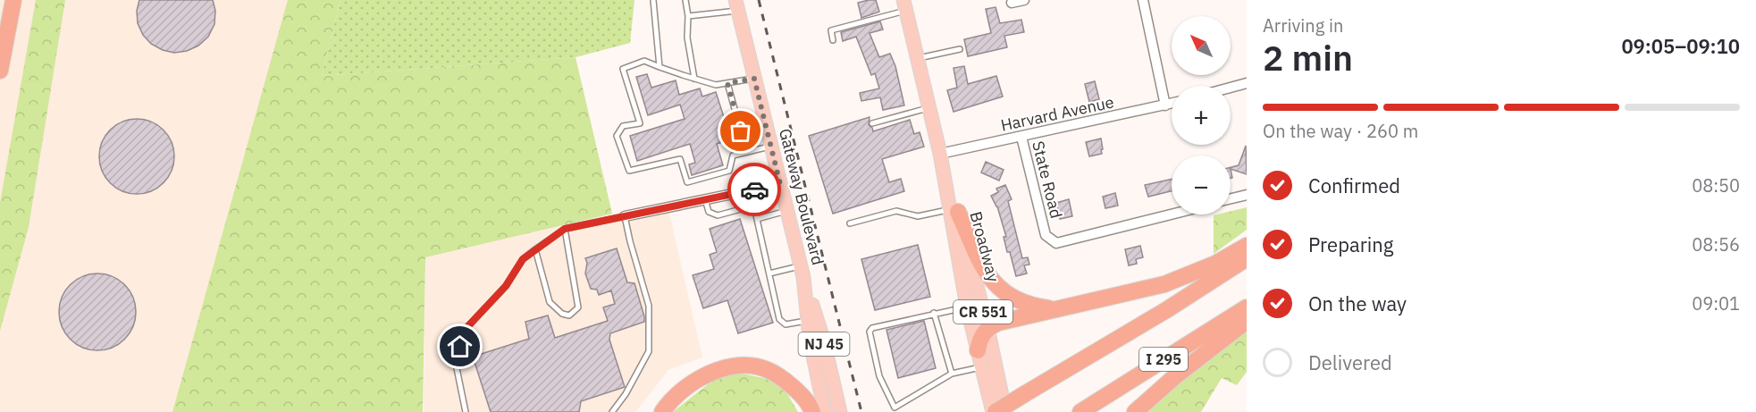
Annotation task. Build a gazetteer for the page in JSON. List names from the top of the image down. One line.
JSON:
{"streets":{"highway":["I 295"],"main road":["Gateway Boulevard","Broadway","CR 551","NJ 45"],"street":["Harvard Avenue","State Road"]},"crossings":[["Harvard Avenue","State Road"],["Harvard Avenue","Broadway"],["Gateway Boulevard","NJ 45"],["Broadway","I 295"]],"north":"top left","page":{"heading":["2 min","Arriving in","09:05–09:10"],"map_buttons":["+","−"],"bar":"On the way · 260 m","list":[["Confirmed","08:50"],["Preparing","08:56"],["On the way","09:01"],"Delivered"]}}
